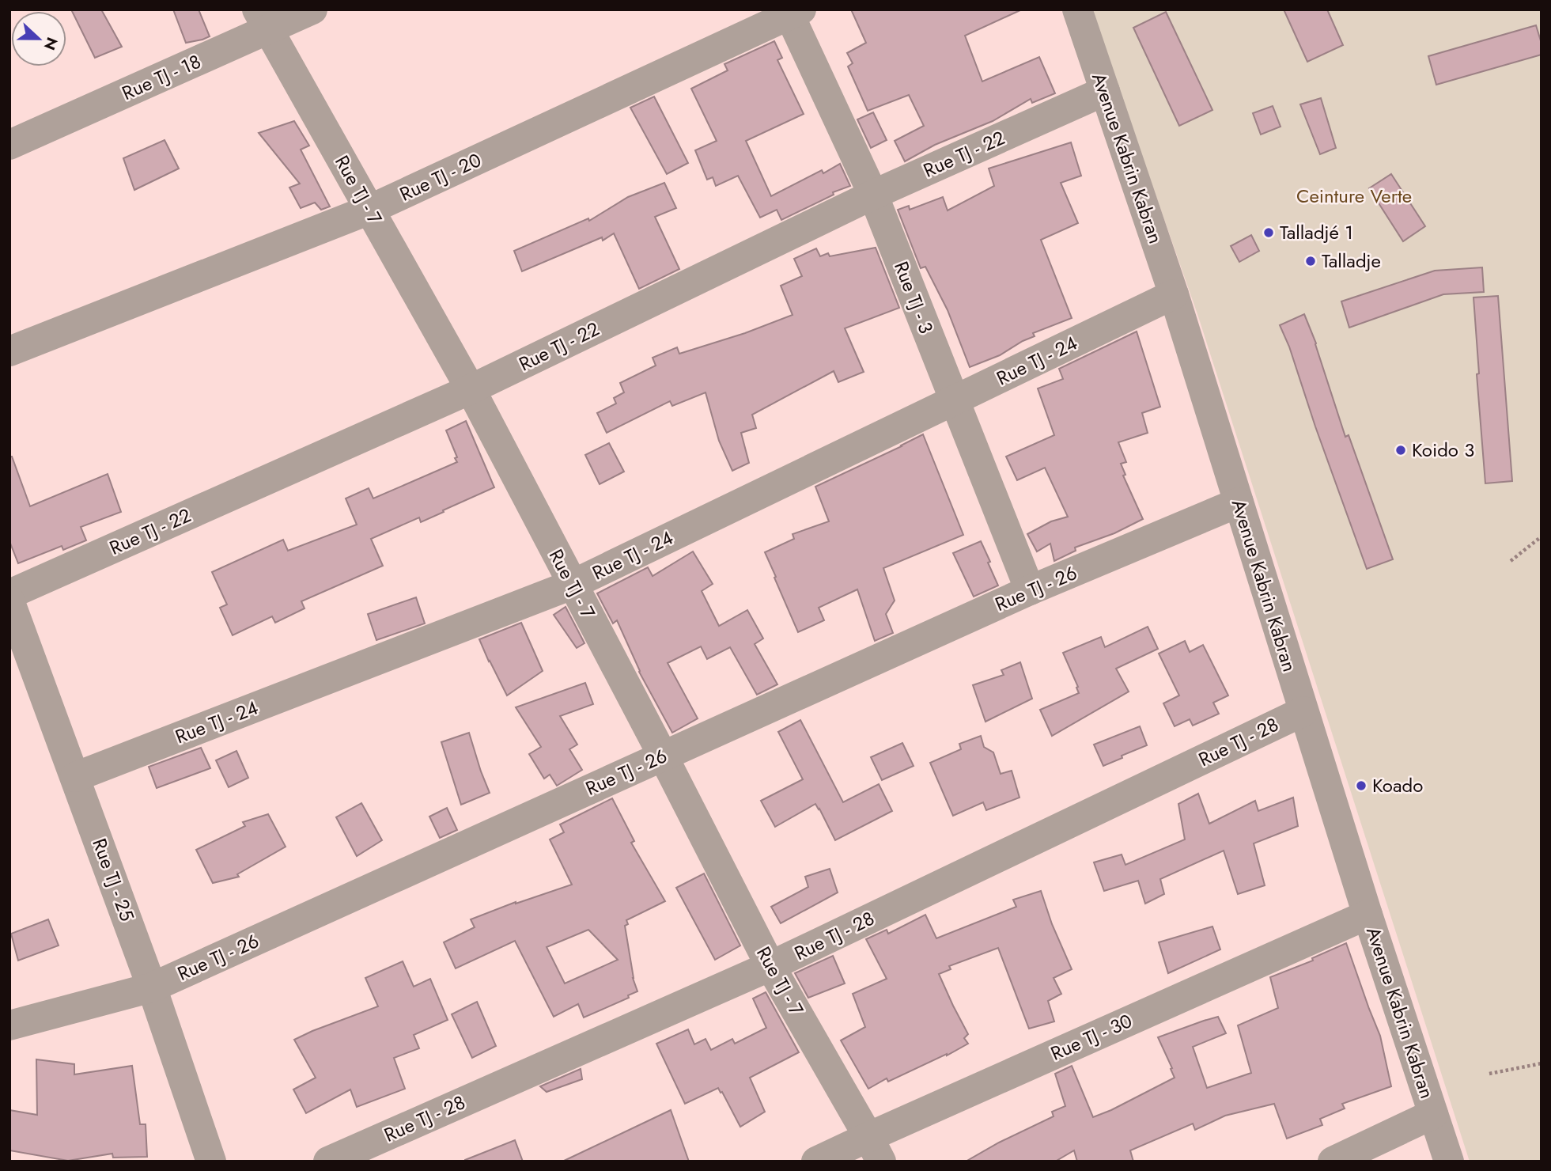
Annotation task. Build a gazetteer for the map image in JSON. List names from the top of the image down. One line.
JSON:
{"streets":{"street":["Rue TJ - 18","Rue TJ - 22","Avenue Kabrin Kabran","Rue TJ - 20","Rue TJ - 7","Rue TJ - 3","Rue TJ - 24","Rue TJ - 26","Rue TJ - 28","Rue TJ - 25","Rue TJ - 30"]},"crossings":[["Rue TJ - 18","Rue TJ - 7"],["Rue TJ - 22","Avenue Kabrin Kabran"],["Rue TJ - 22","Rue TJ - 7"],["Rue TJ - 22","Rue TJ - 3"],["Avenue Kabrin Kabran","Rue TJ - 24"],["Avenue Kabrin Kabran","Rue TJ - 26"],["Avenue Kabrin Kabran","Rue TJ - 28"],["Avenue Kabrin Kabran","Rue TJ - 30"],["Rue TJ - 20","Rue TJ - 7"],["Rue TJ - 20","Rue TJ - 3"],["Rue TJ - 7","Rue TJ - 24"],["Rue TJ - 7","Rue TJ - 26"],["Rue TJ - 7","Rue TJ - 28"],["Rue TJ - 7","Rue TJ - 30"],["Rue TJ - 3","Rue TJ - 24"],["Rue TJ - 3","Rue TJ - 26"],["Rue TJ - 24","Rue TJ - 25"],["Rue TJ - 26","Rue TJ - 25"]],"parks":["Ceinture Verte"],"places":["Talladjé 1","Talladje","Koido 3","Koado"],"north":"right"}
